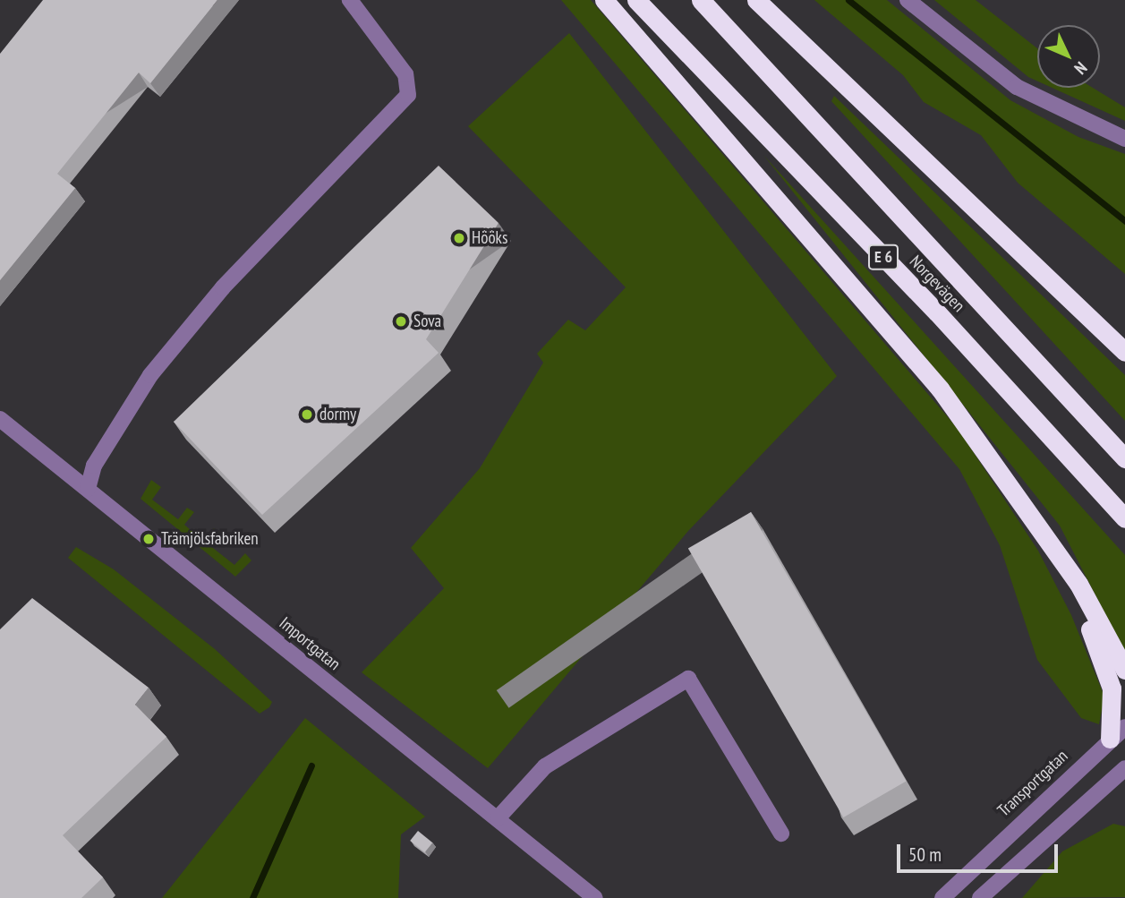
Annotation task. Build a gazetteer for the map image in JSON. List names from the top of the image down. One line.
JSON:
{"streets":{"highway":["E 6","Norgevägen"],"street":["Importgatan","Transportgatan"]},"places":["Hööks","Sova","dormy","Trämjölsfabriken"],"scale_bar":"50 m","north":"bottom right"}
